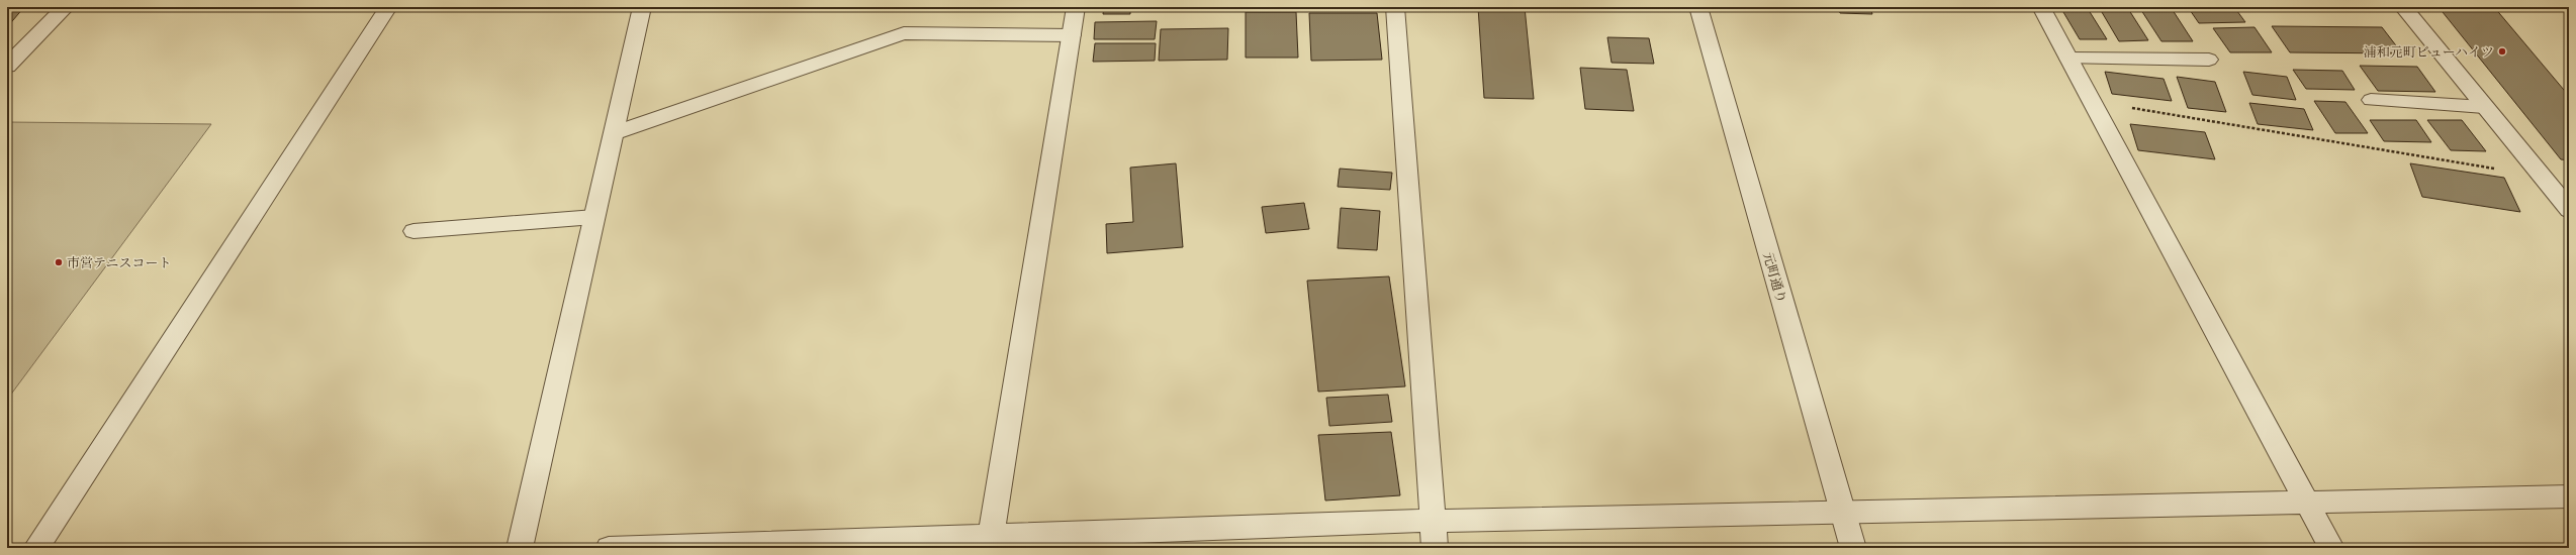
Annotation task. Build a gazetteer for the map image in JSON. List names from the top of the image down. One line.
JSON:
{"streets":{"street":["元町通り"]},"places":["浦和元町ビューハイツ","市営テニスコート"]}
